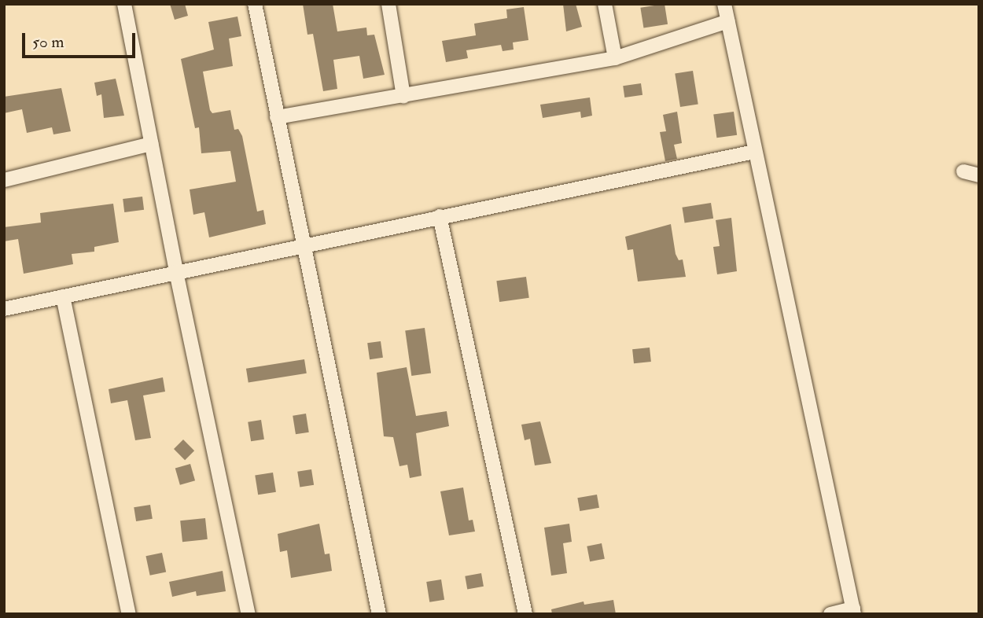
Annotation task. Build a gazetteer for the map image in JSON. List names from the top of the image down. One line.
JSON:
{"scale_bar":"50 m"}
